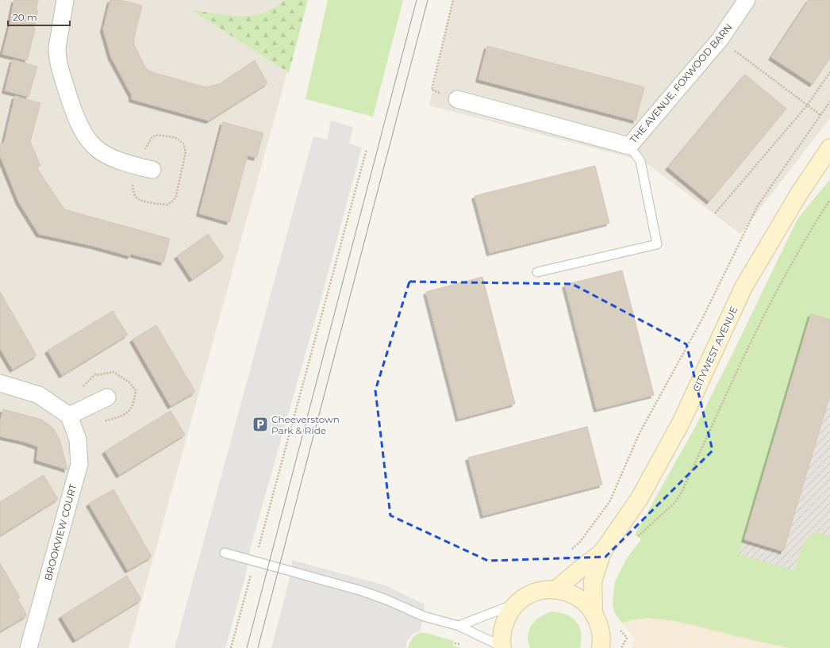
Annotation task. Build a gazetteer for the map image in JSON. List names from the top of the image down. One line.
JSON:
{"streets":{"main road":["CITYWEST AVENUE"],"street":["THE AVENUE, FOXWOOD BARN","BROOKVIEW COURT"]},"places":{"parking":["Cheeverstown Park & Ride"]},"scale_bar":"20 m"}
